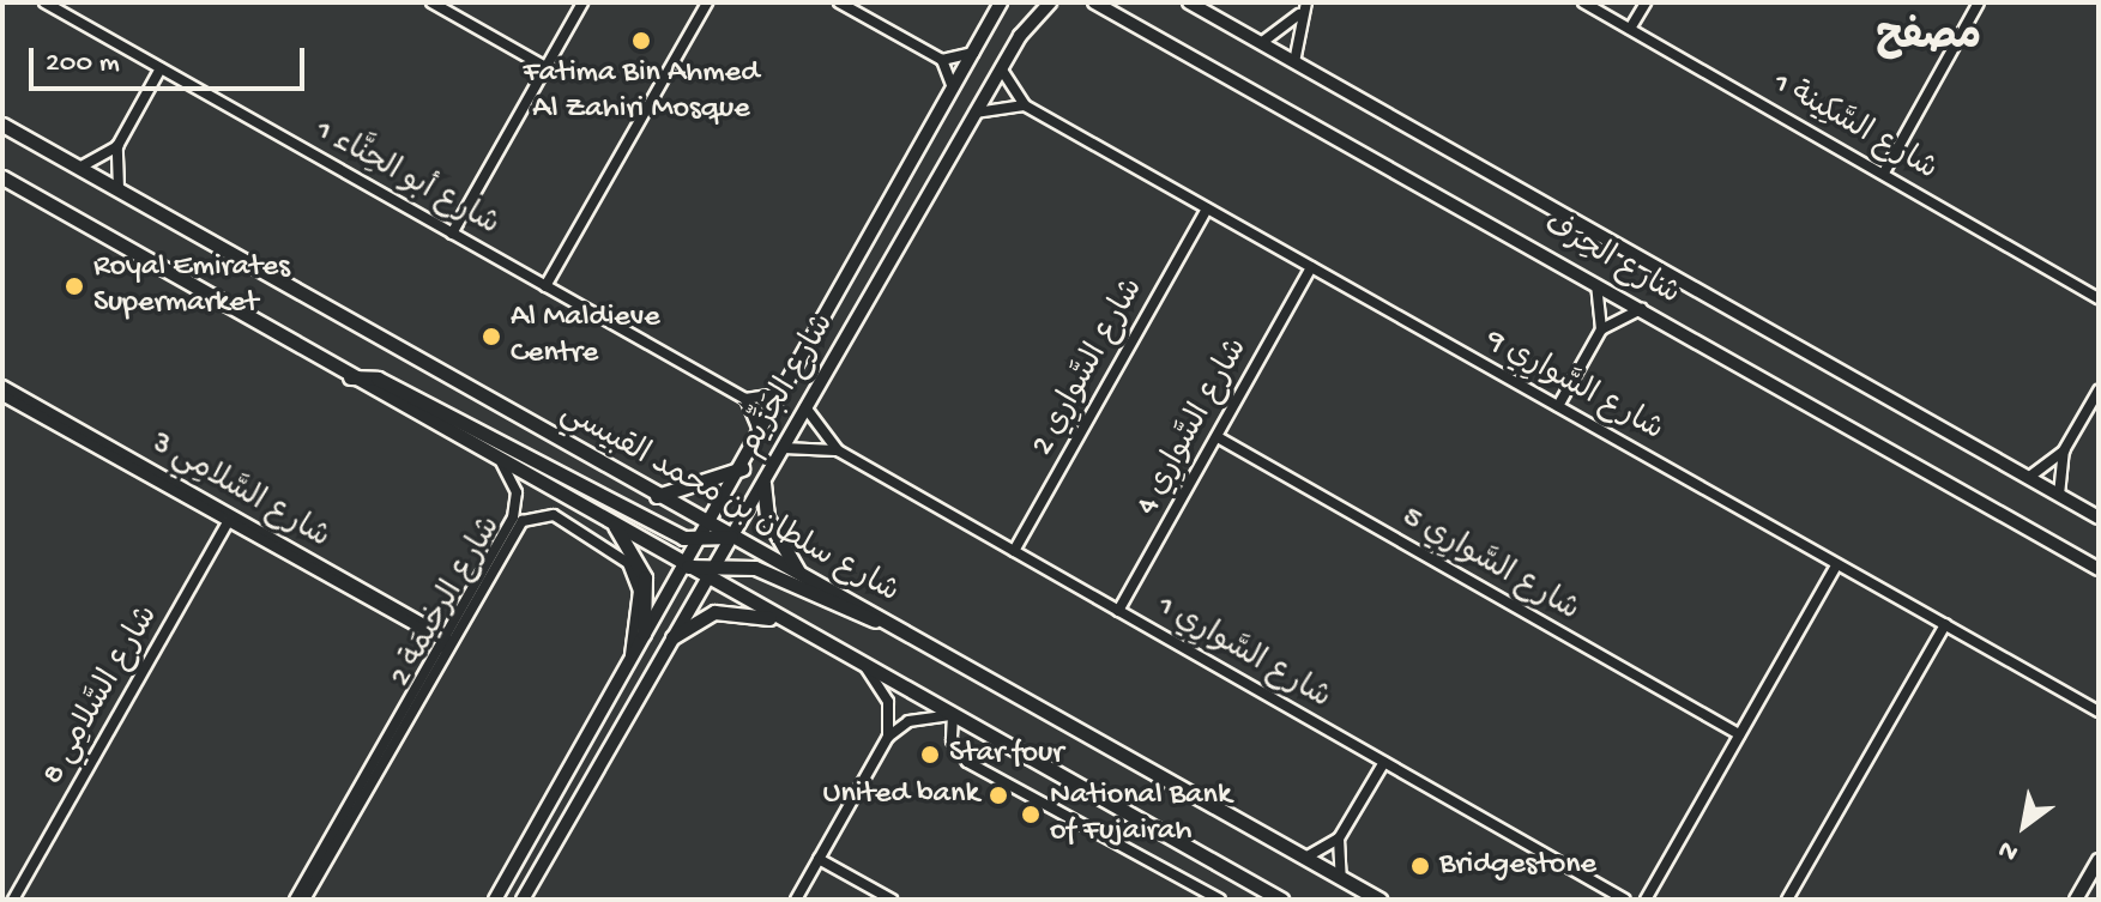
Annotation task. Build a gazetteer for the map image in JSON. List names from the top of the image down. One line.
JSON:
{"streets":{"main road":["شارع سلطان بن محمد القبيسي"],"street":["شارع السَّكِينة 1","شارع أبو الحِنَّاء 1","شارع الحِرَف","شارع السَّوارِي 2","شارع الجَزِّيم","شارع السَّوارِي 9","شارع السَّوارِي 4","شارع السَّلامِي 3","شارع السَّوارِي 5","شارع الرخيمَة 2","شارع السَّوارِي 1","شارع السَّلامِي 8"]},"crossings":[["شارع السَّوارِي 2","شارع السَّوارِي 9"],["شارع السَّوارِي 2","شارع السَّوارِي 1"],["شارع الجَزِّيم","شارع السَّوارِي 9"],["شارع الجَزِّيم","شارع سلطان بن محمد القبيسي"],["شارع الجَزِّيم","شارع الرخيمَة 2"],["شارع الجَزِّيم","شارع السَّوارِي 1"],["شارع السَّوارِي 9","شارع السَّوارِي 4"],["شارع السَّوارِي 4","شارع السَّوارِي 5"],["شارع السَّوارِي 4","شارع السَّوارِي 1"],["شارع السَّلامِي 3","شارع الرخيمَة 2"],["شارع السَّلامِي 3","شارع السَّلامِي 8"]],"districts":["مصفح"],"places":["Fatima Bin Ahmed Al Zahiri Mosque","Royal Emirates Supermarket","Al Maldieve Centre","Star four","United bank","National Bank of Fujairah","Bridgestone"],"scale_bar":"200 m","north":"bottom left"}
